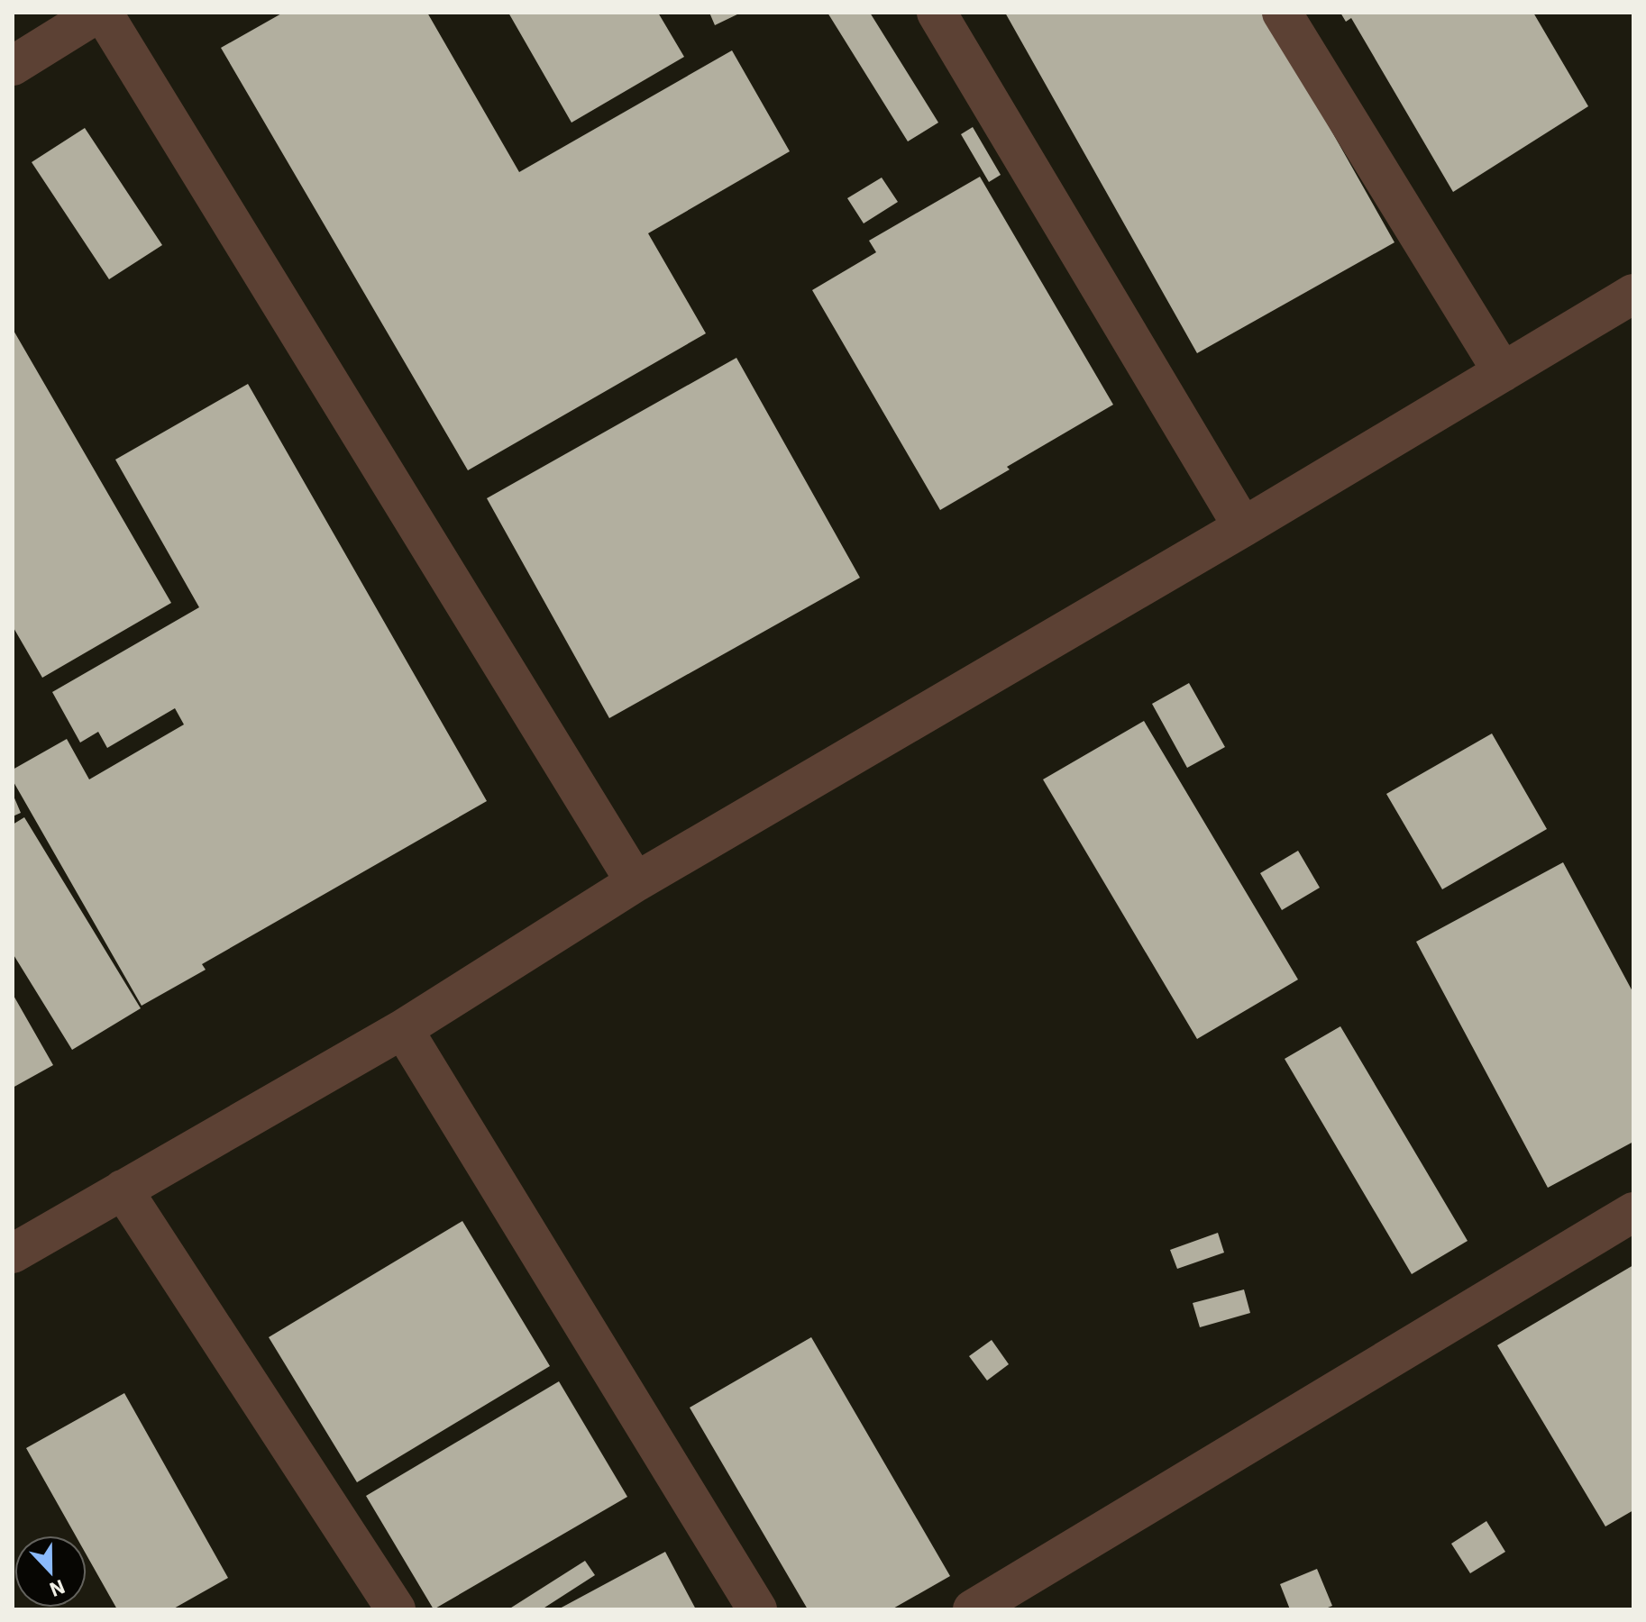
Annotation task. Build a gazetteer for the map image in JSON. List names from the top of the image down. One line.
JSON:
{"north":"bottom"}
